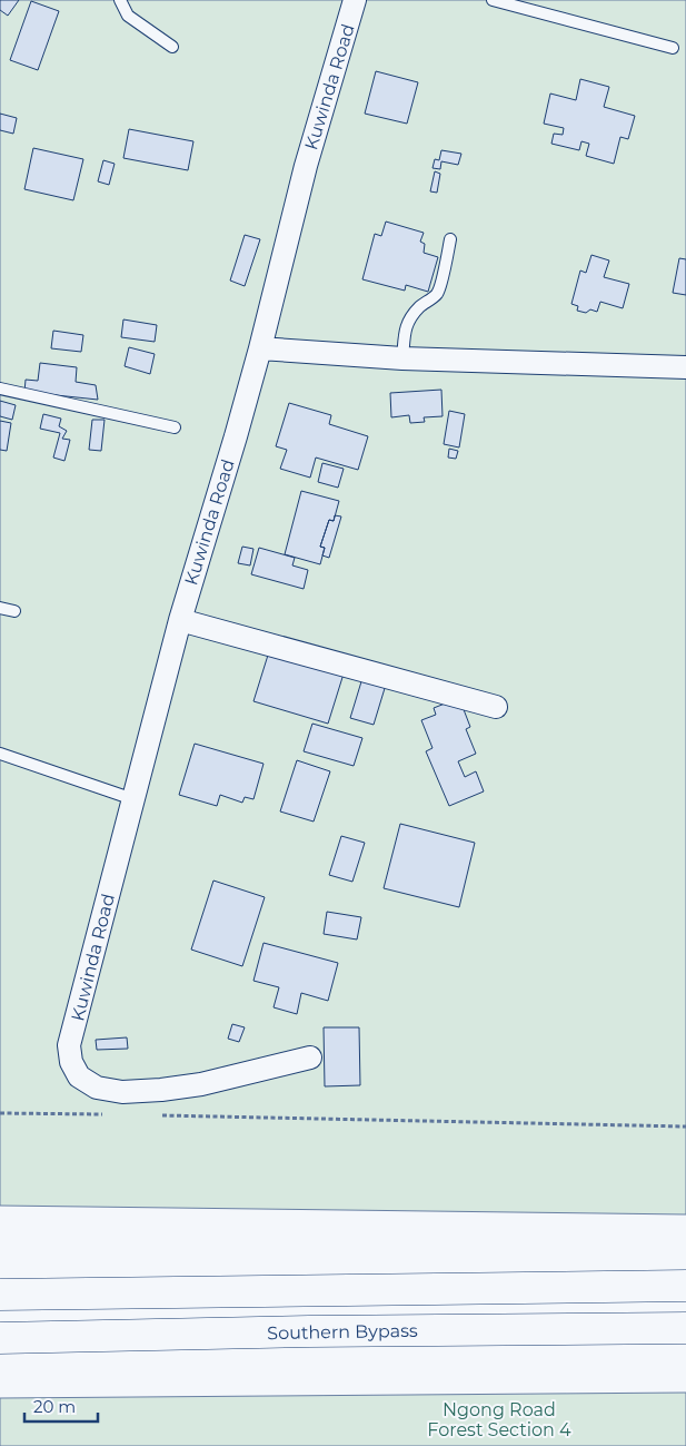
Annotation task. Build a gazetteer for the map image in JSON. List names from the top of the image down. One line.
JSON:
{"streets":{"highway":["Southern Bypass"],"street":["Kuwinda Road"]},"parks":["Ngong Road Forest Section 4"],"scale_bar":"20 m"}
